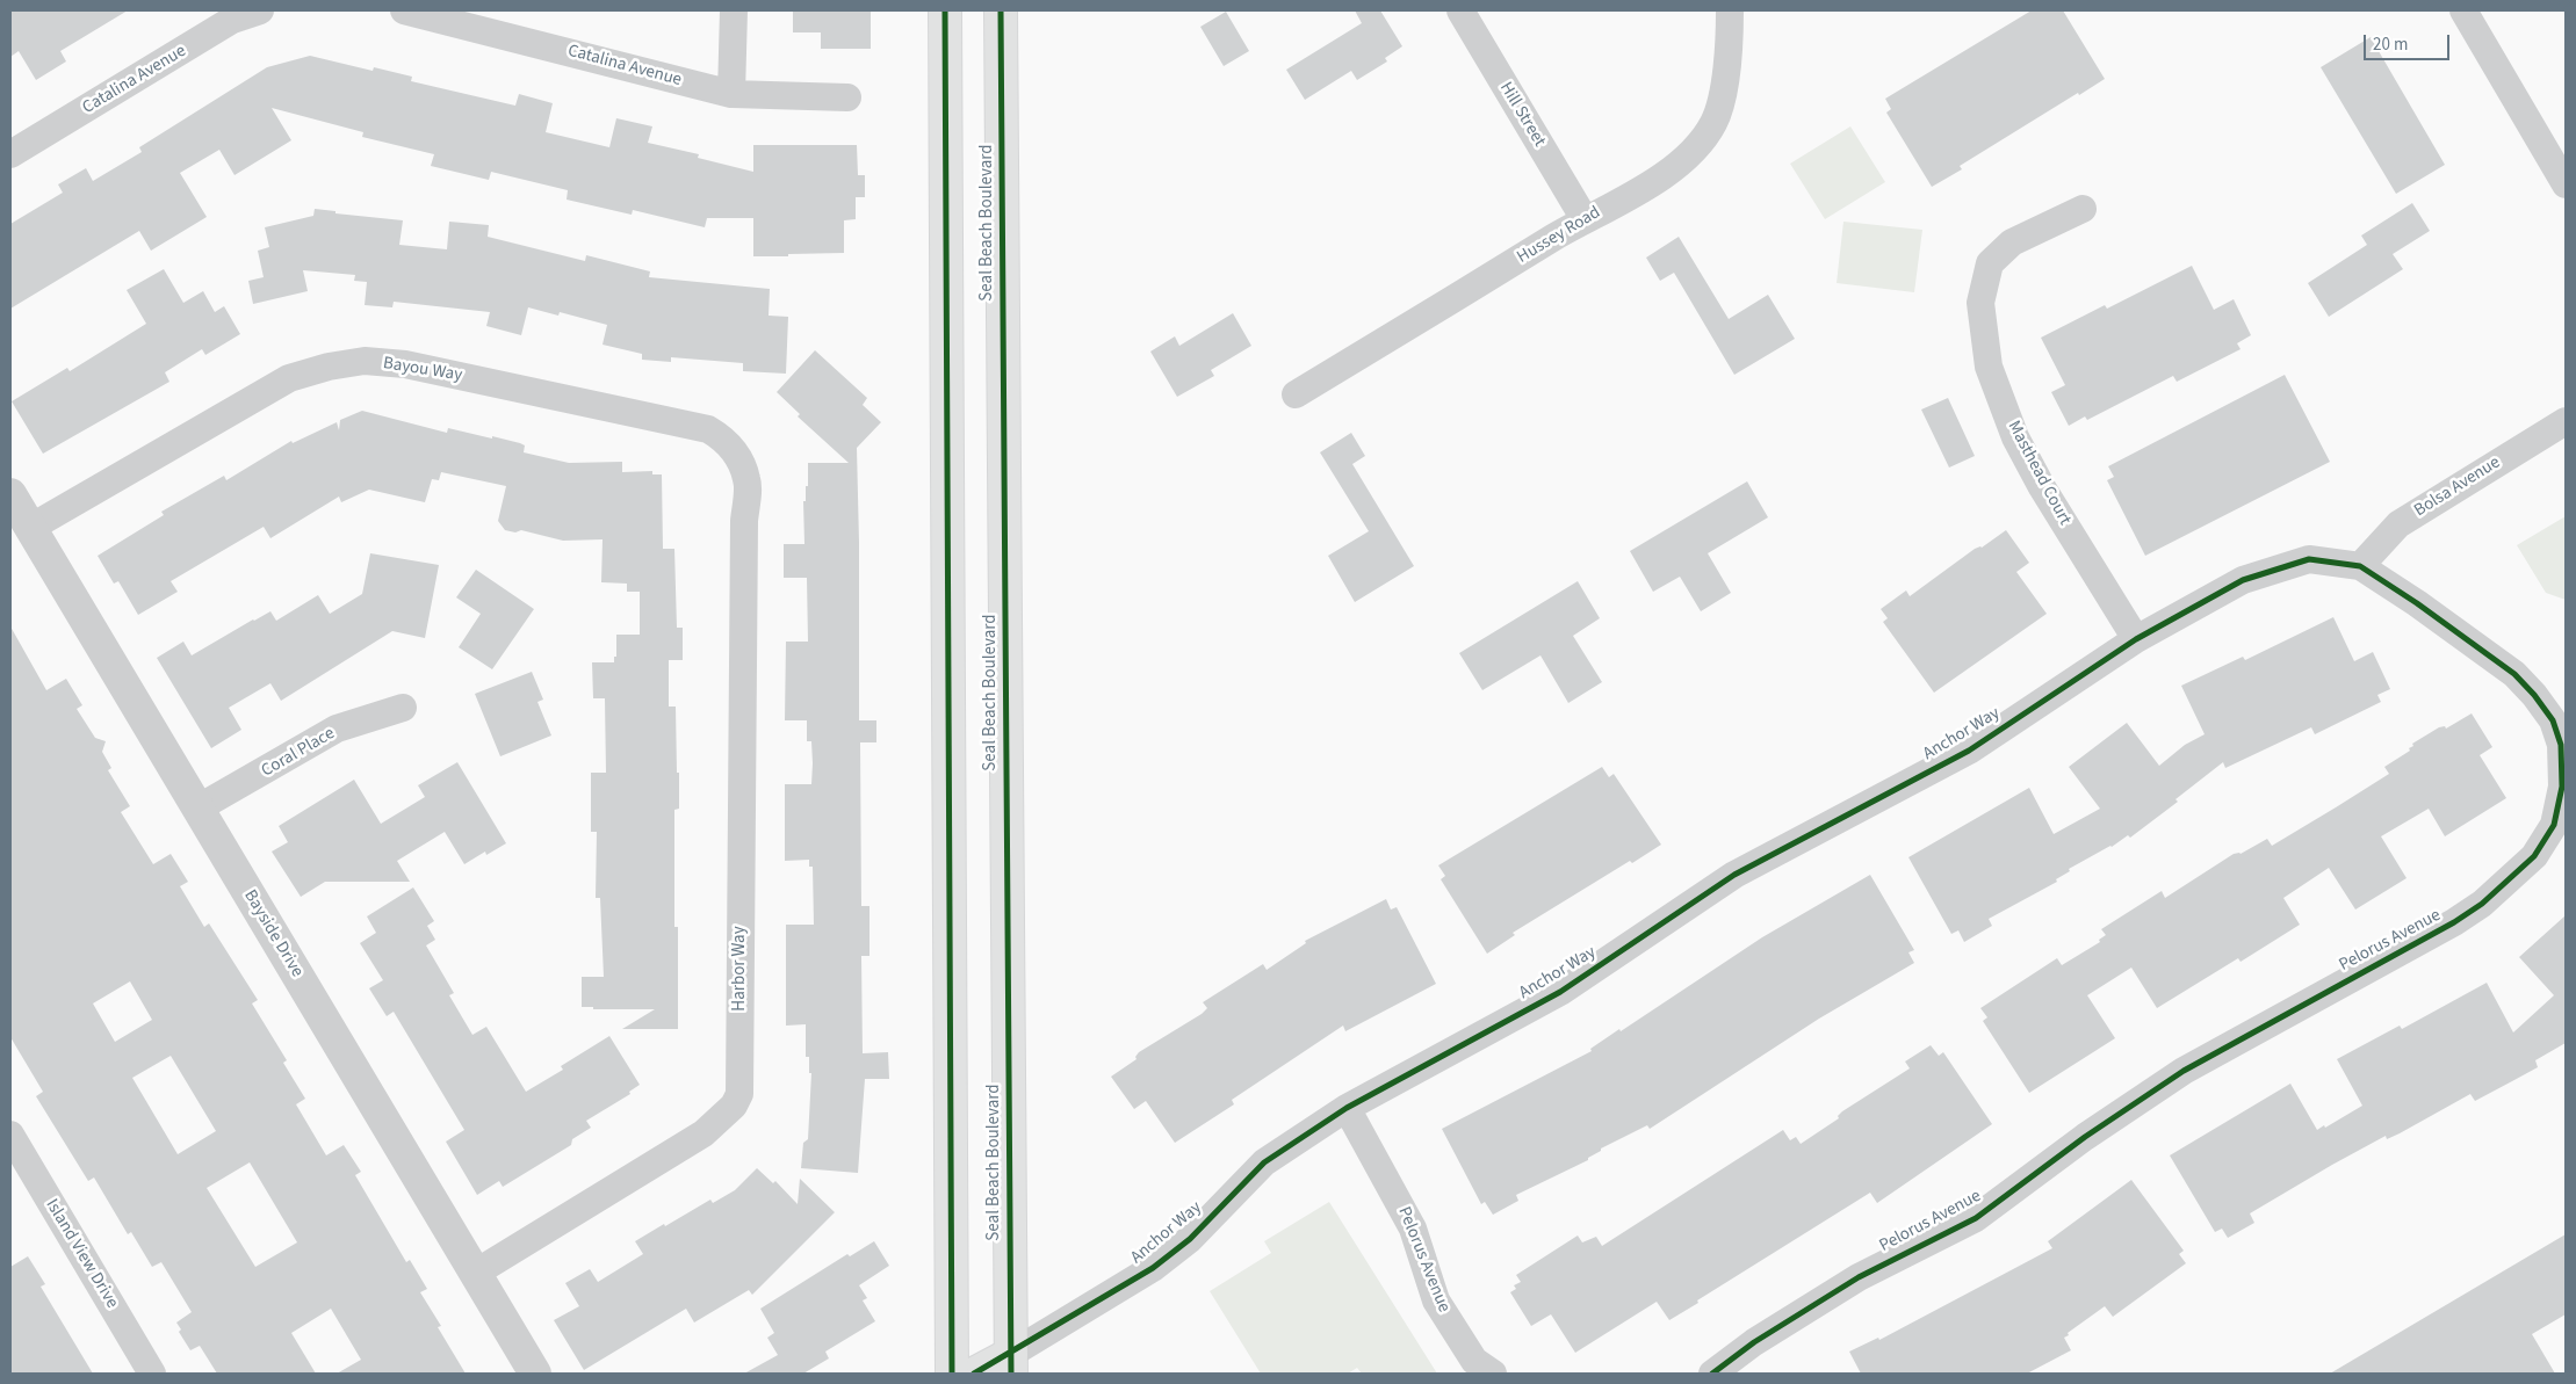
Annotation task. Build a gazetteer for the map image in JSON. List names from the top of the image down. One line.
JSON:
{"streets":{"main road":["Seal Beach Boulevard"],"street":["Catalina Avenue","Hill Street","Hussey Road","Bayou Way","Masthead Court","Bolsa Avenue","Anchor Way","Coral Place","Bayside Drive","Pelorus Avenue","Harbor Way","Island View Drive"]},"crossings":[["Hill Street","Hussey Road"],["Seal Beach Boulevard","Anchor Way"],["Bayou Way","Bayside Drive"],["Bayou Way","Harbor Way"],["Masthead Court","Anchor Way"],["Masthead Court","Pelorus Avenue"],["Bolsa Avenue","Pelorus Avenue"],["Anchor Way","Pelorus Avenue"],["Coral Place","Bayside Drive"],["Bayside Drive","Harbor Way"]],"scale_bar":"20 m"}
